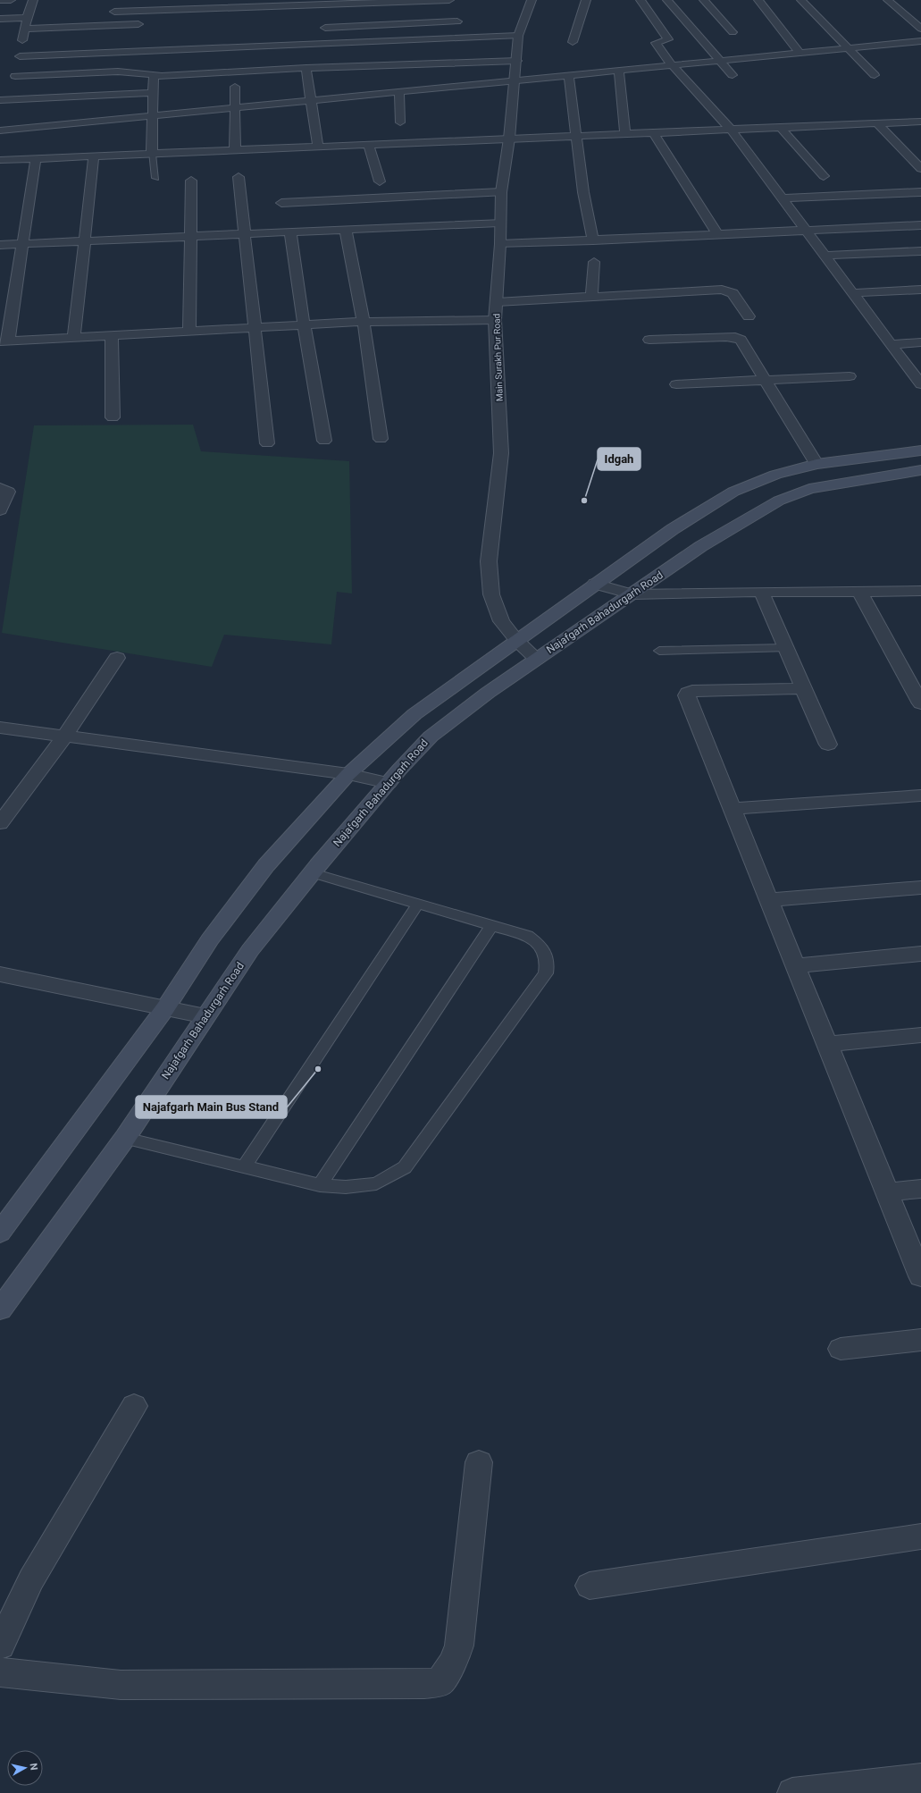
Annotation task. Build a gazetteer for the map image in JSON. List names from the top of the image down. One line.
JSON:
{"streets":{"main road":["Najafgarh Bahadurgarh Road"],"street":["Main Surakh Pur Road"]},"crossings":[["Main Surakh Pur Road","Najafgarh Bahadurgarh Road"]],"places":["Idgah","Najafgarh Main Bus Stand"],"north":"right"}
